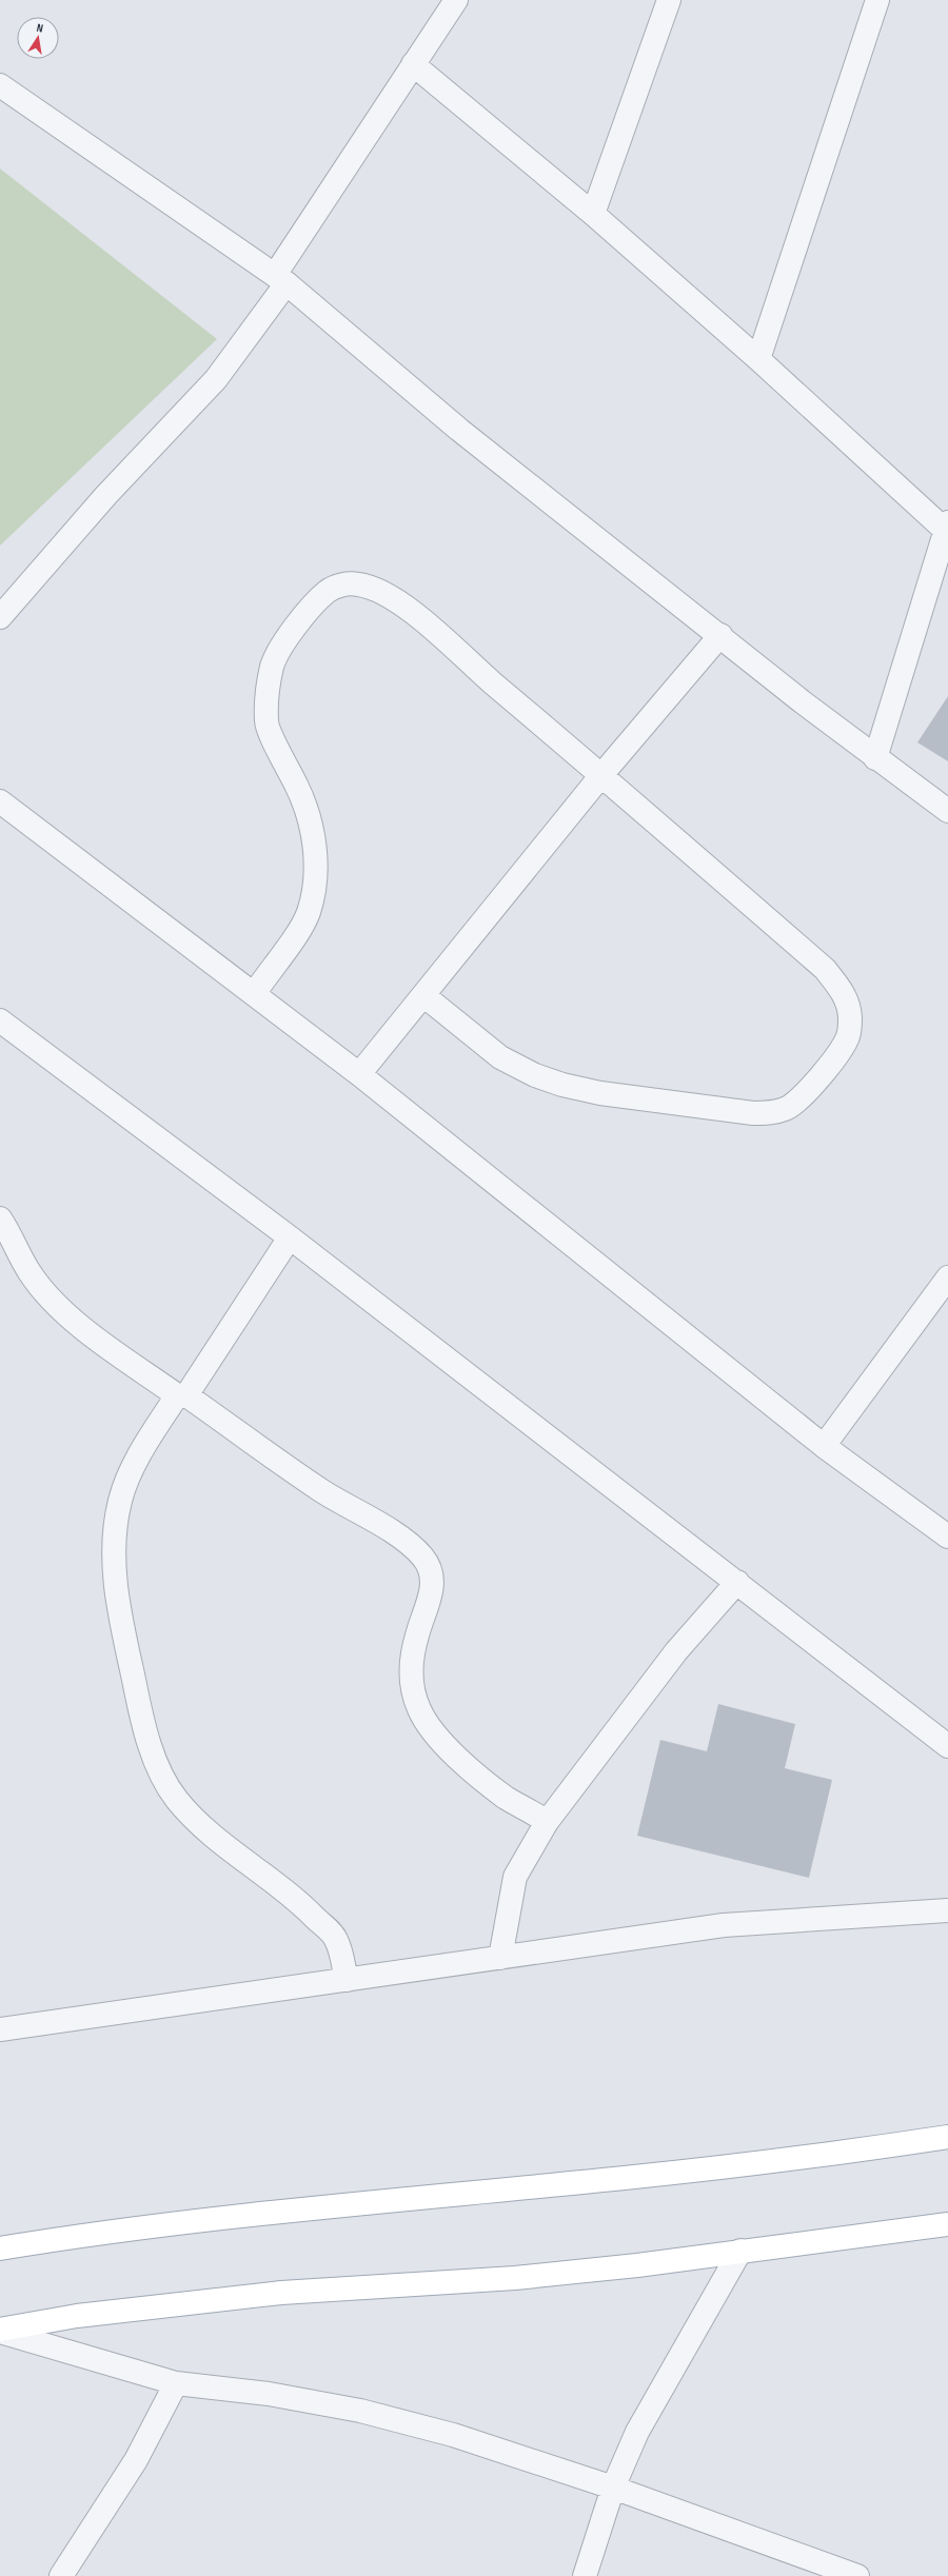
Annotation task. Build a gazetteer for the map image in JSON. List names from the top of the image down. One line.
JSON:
{"north":"top"}
